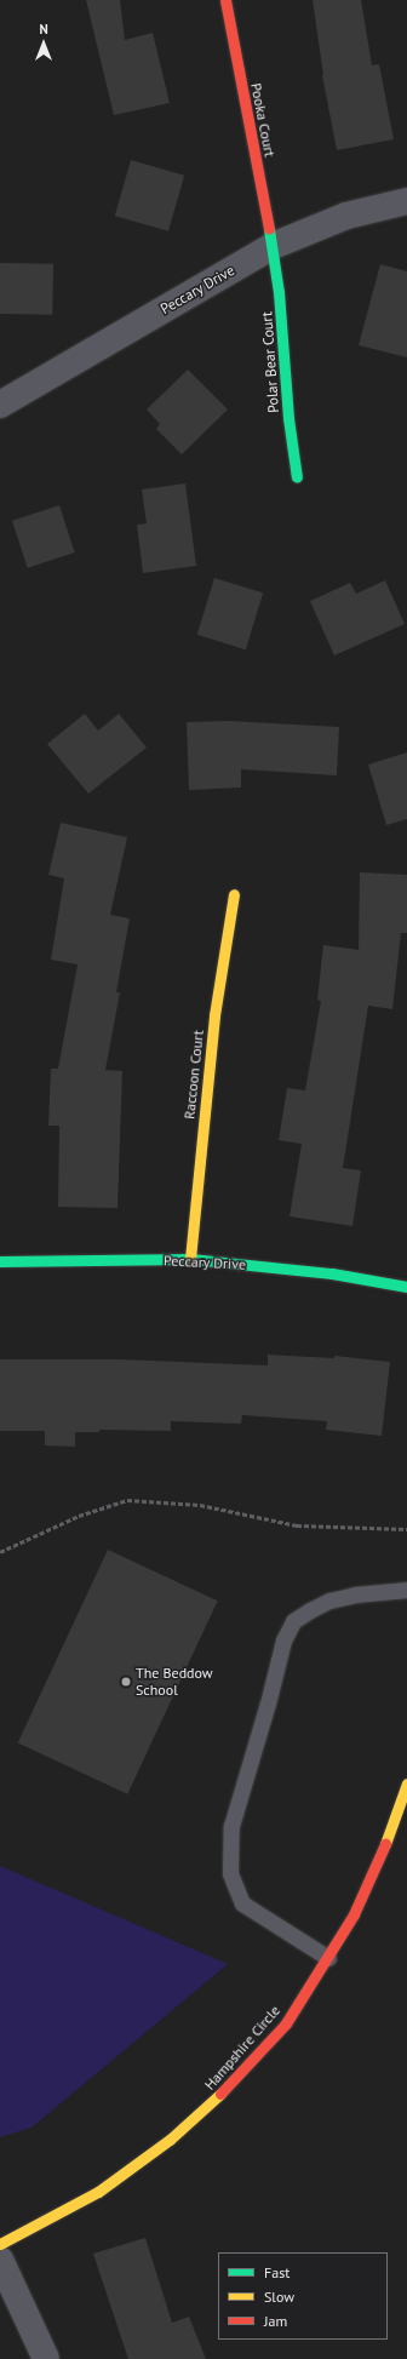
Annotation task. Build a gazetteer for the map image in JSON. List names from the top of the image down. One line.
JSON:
{"streets":{"street":["Pooka Court","Peccary Drive","Polar Bear Court","Raccoon Court","Hampshire Circle"]},"crossings":[["Pooka Court","Peccary Drive"],["Pooka Court","Polar Bear Court"],["Peccary Drive","Polar Bear Court"],["Peccary Drive","Raccoon Court"]],"places":["The Beddow School"],"legend":["Fast","Slow","Jam"],"north":"top"}
